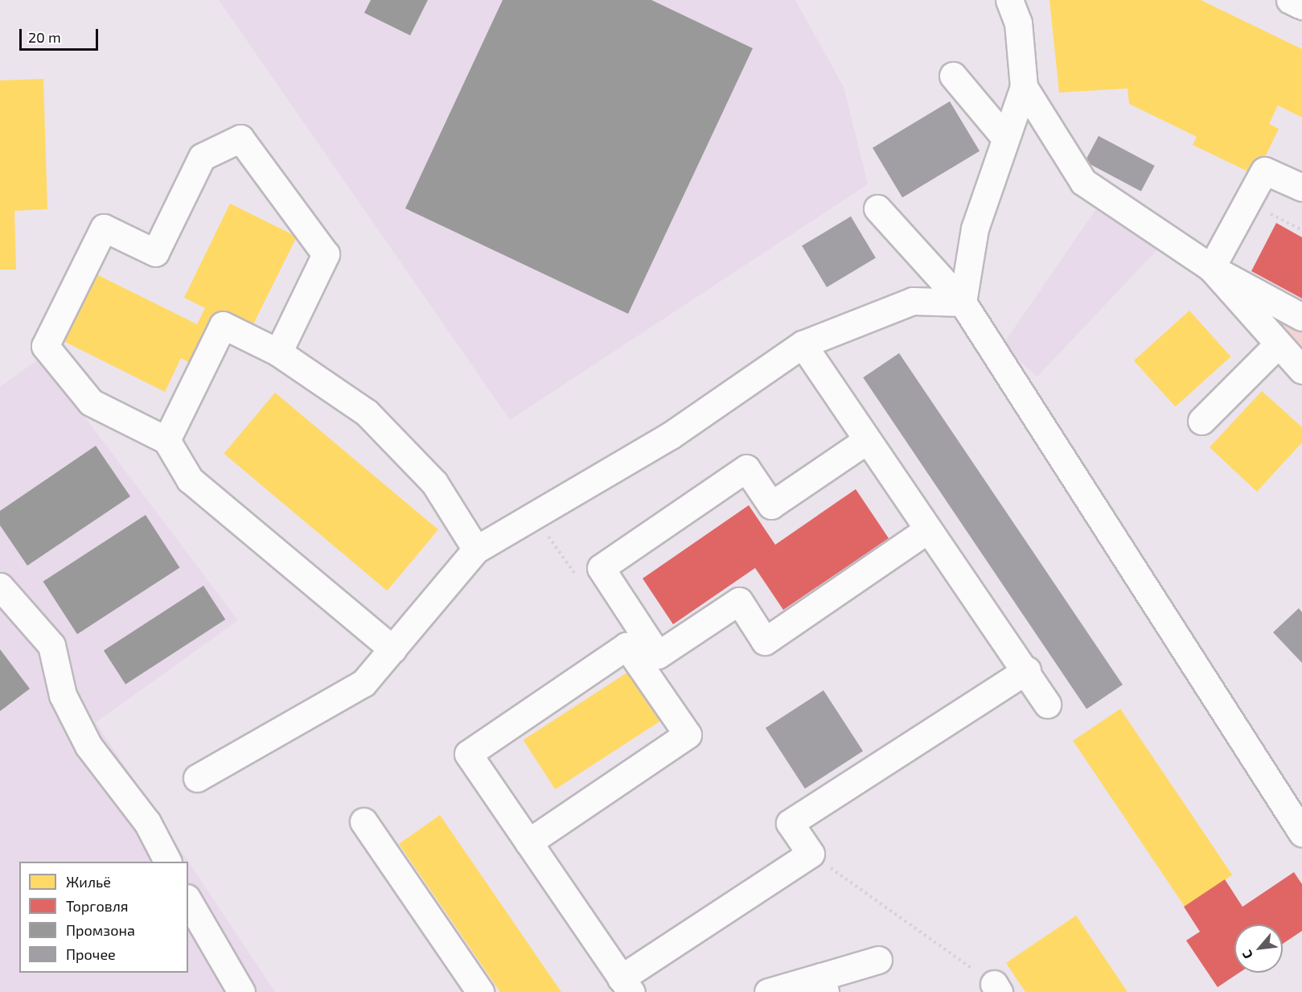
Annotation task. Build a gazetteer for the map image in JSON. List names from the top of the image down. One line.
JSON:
{"legend":["Жильё","Торговля","Промзона","Прочее"],"scale_bar":"20 m","north":"bottom left"}
